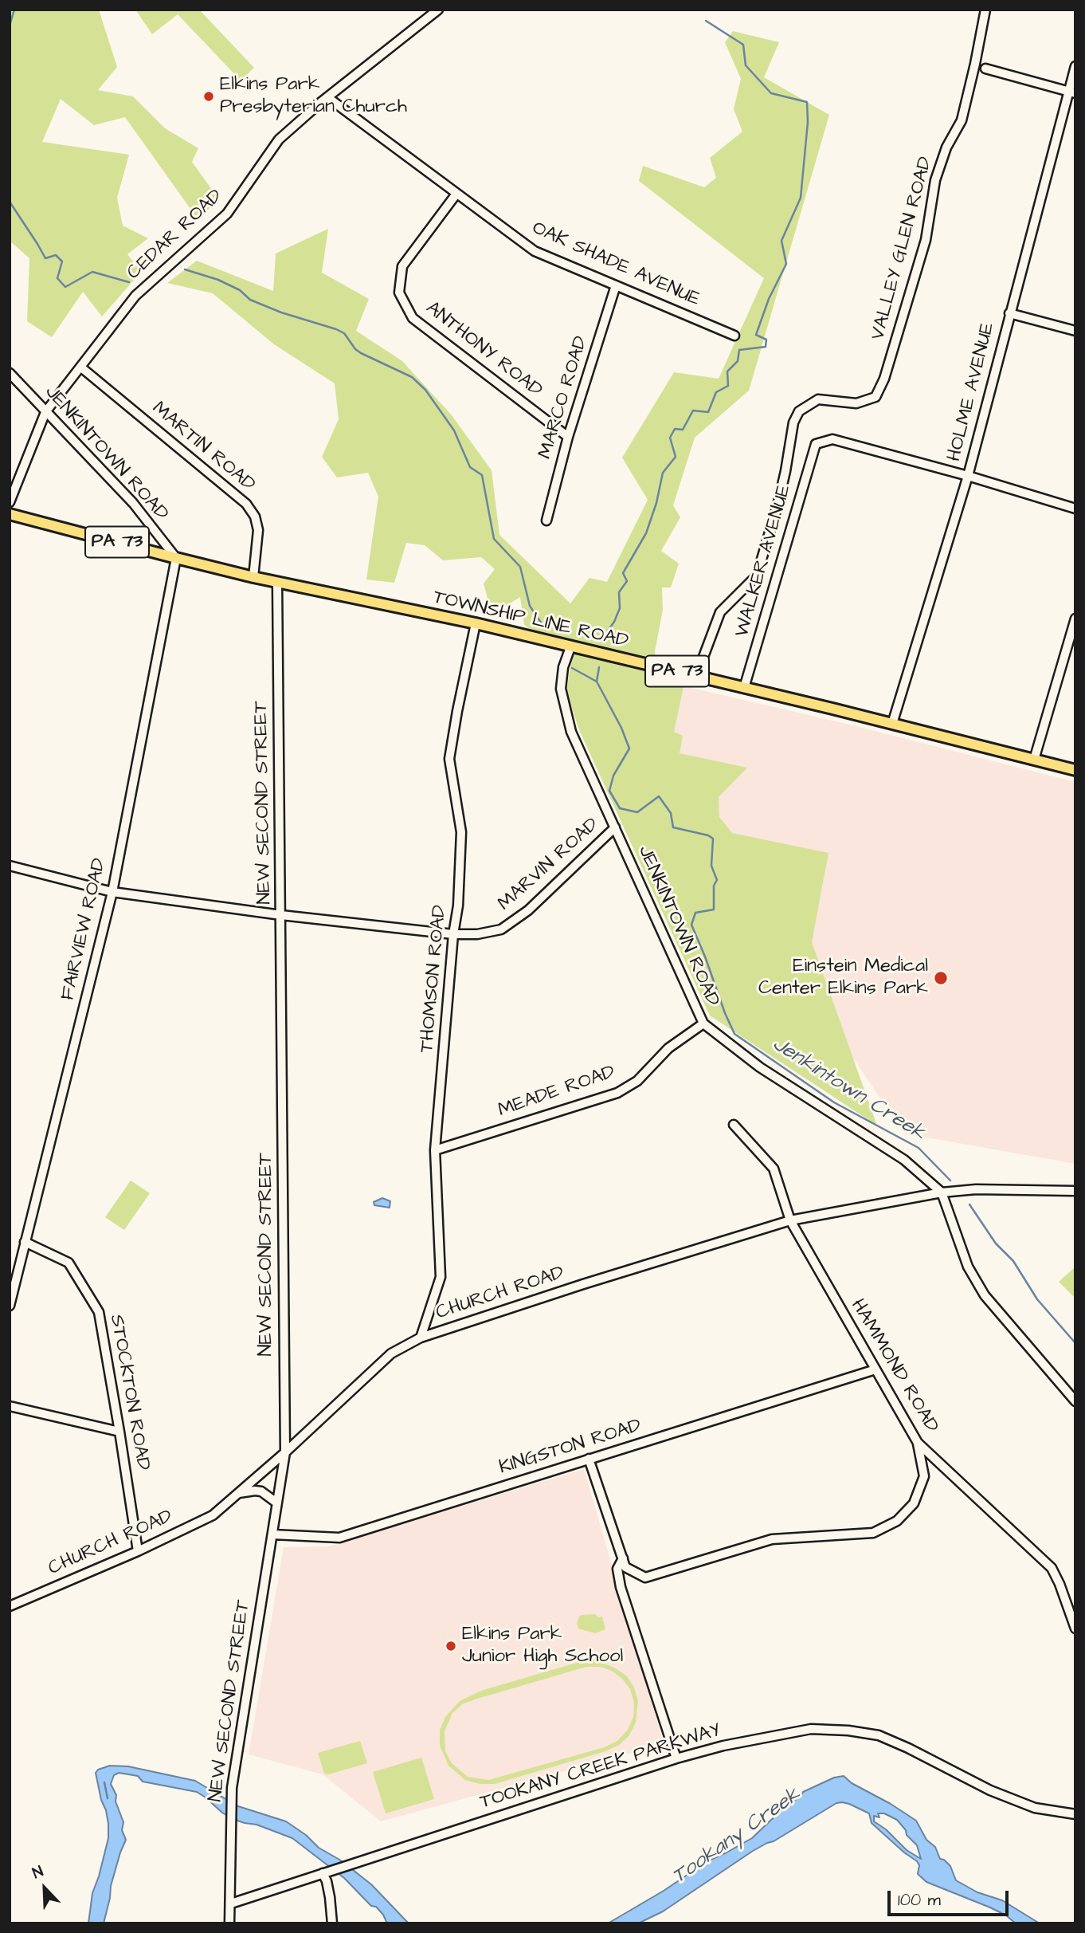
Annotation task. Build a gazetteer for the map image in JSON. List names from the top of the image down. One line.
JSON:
{"streets":{"main road":["PA 73","TOWNSHIP LINE ROAD"],"street":["CEDAR ROAD","VALLEY GLEN ROAD","OAK SHADE AVENUE","ANTHONY ROAD","HOLME AVENUE","MARCO ROAD","MARTIN ROAD","JENKINTOWN ROAD","WALKER AVENUE","NEW SECOND STREET","MARVIN ROAD","FAIRVIEW ROAD","THOMSON ROAD","MEADE ROAD","CHURCH ROAD","HAMMOND ROAD","STOCKTON ROAD","KINGSTON ROAD","TOOKANY CREEK PARKWAY"]},"crossings":[["CEDAR ROAD","OAK SHADE AVENUE"],["CEDAR ROAD","MARTIN ROAD"],["CEDAR ROAD","JENKINTOWN ROAD"],["VALLEY GLEN ROAD","TOWNSHIP LINE ROAD"],["OAK SHADE AVENUE","ANTHONY ROAD"],["OAK SHADE AVENUE","MARCO ROAD"],["ANTHONY ROAD","MARCO ROAD"],["HOLME AVENUE","WALKER AVENUE"],["HOLME AVENUE","TOWNSHIP LINE ROAD"],["MARTIN ROAD","TOWNSHIP LINE ROAD"],["JENKINTOWN ROAD","TOWNSHIP LINE ROAD"],["JENKINTOWN ROAD","MARVIN ROAD"],["JENKINTOWN ROAD","FAIRVIEW ROAD"],["JENKINTOWN ROAD","MEADE ROAD"],["JENKINTOWN ROAD","CHURCH ROAD"],["WALKER AVENUE","TOWNSHIP LINE ROAD"],["TOWNSHIP LINE ROAD","NEW SECOND STREET"],["TOWNSHIP LINE ROAD","FAIRVIEW ROAD"],["TOWNSHIP LINE ROAD","THOMSON ROAD"],["NEW SECOND STREET","MARVIN ROAD"],["NEW SECOND STREET","CHURCH ROAD"],["NEW SECOND STREET","KINGSTON ROAD"],["NEW SECOND STREET","TOOKANY CREEK PARKWAY"],["MARVIN ROAD","FAIRVIEW ROAD"],["MARVIN ROAD","THOMSON ROAD"],["FAIRVIEW ROAD","STOCKTON ROAD"],["THOMSON ROAD","MEADE ROAD"],["THOMSON ROAD","CHURCH ROAD"],["CHURCH ROAD","HAMMOND ROAD"],["CHURCH ROAD","STOCKTON ROAD"],["HAMMOND ROAD","KINGSTON ROAD"]],"water":["Jenkintown Creek","Tookany Creek"],"places":["Elkins Park Presbyterian Church","Einstein Medical Center Elkins Park","Elkins Park Junior High School"],"scale_bar":"100 m","north":"top left"}
